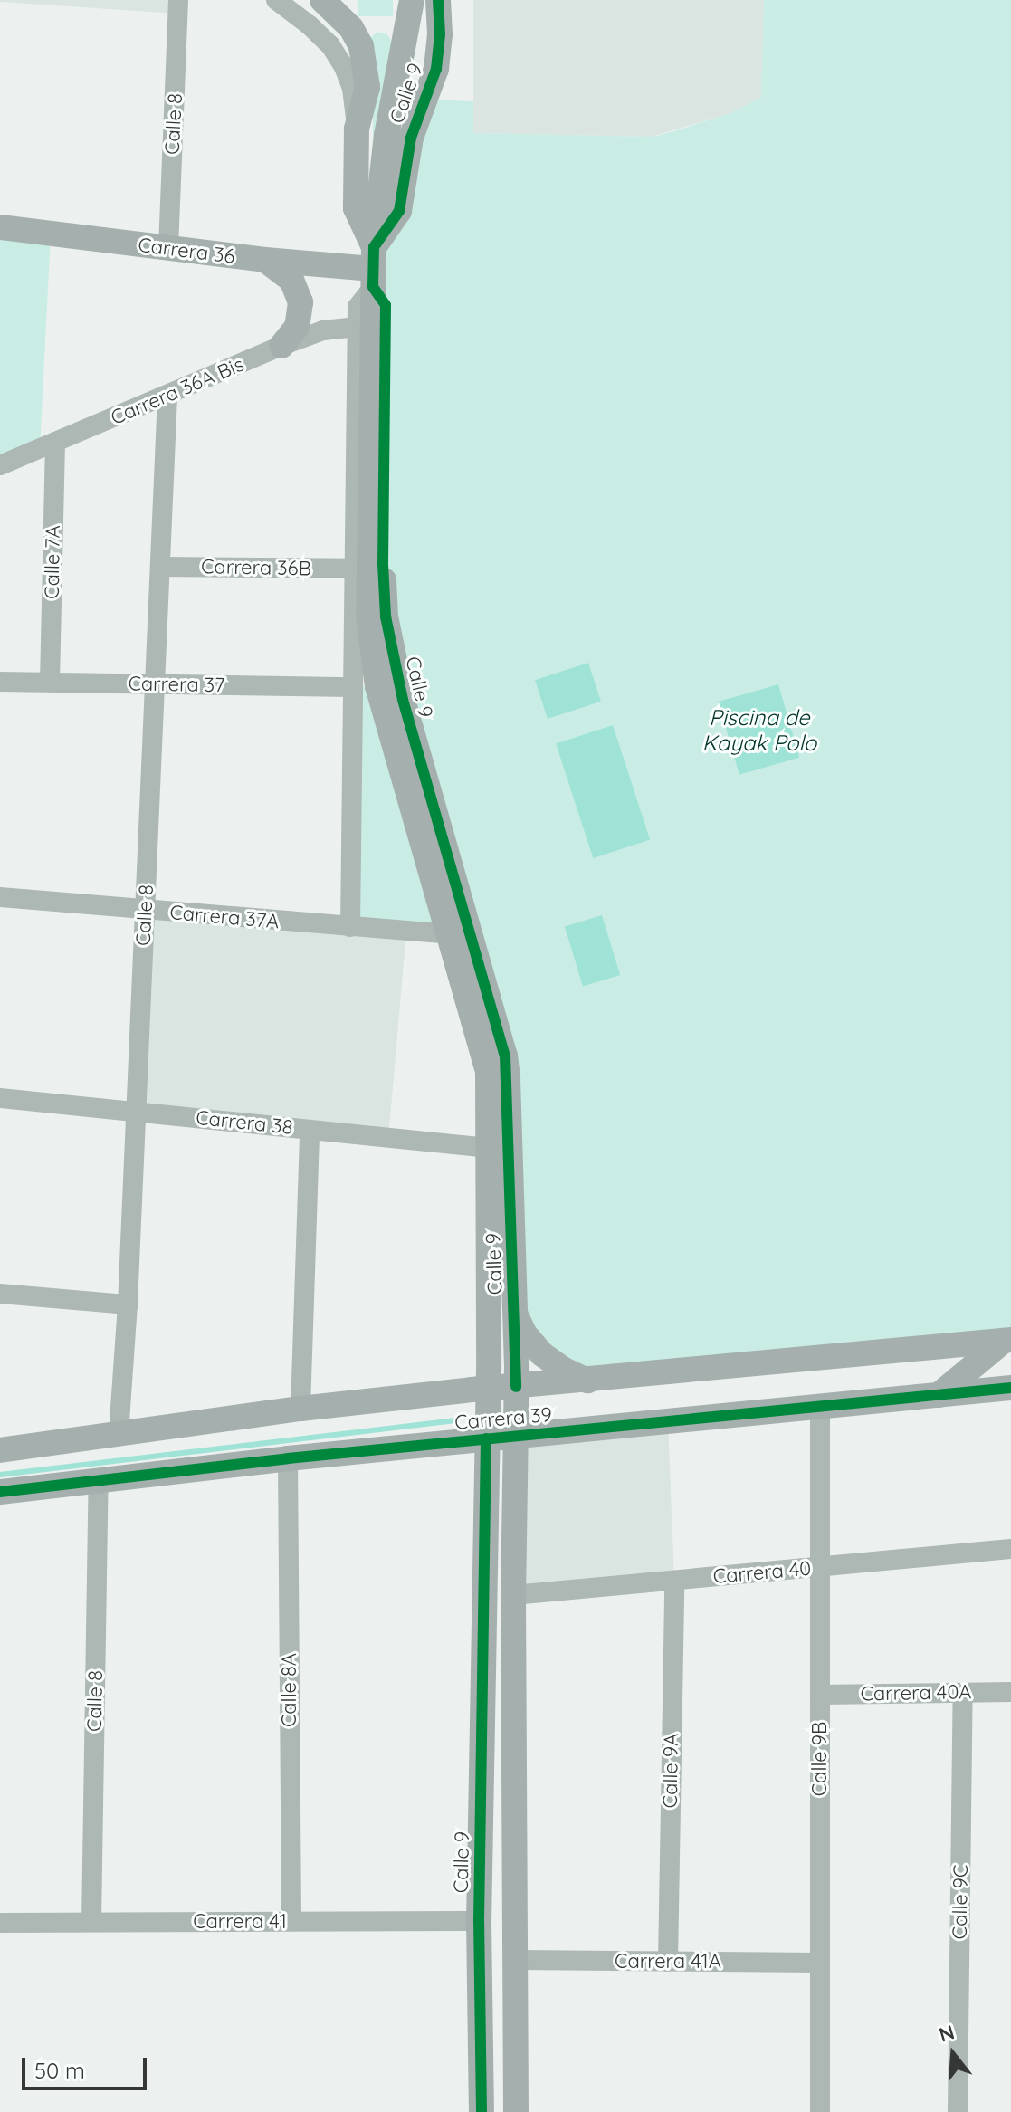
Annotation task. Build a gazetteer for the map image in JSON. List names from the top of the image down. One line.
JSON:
{"streets":{"main road":["Calle 9","Carrera 36","Carrera 39"],"street":["Calle 8","Carrera 36A Bis","Calle 7A","Carrera 36B","Carrera 37","Carrera 37A","Carrera 38","Carrera 40","Calle 8A","Carrera 40A","Calle 9B","Calle 9A","Calle 9C","Carrera 41","Carrera 41A"]},"crossings":[["Calle 9","Carrera 36"],["Calle 9","Carrera 36A Bis"],["Calle 9","Carrera 36B"],["Calle 9","Carrera 37"],["Calle 9","Carrera 37A"],["Calle 9","Carrera 38"],["Calle 9","Carrera 39"],["Calle 9","Carrera 40"],["Calle 9","Carrera 41"],["Calle 9","Carrera 41A"],["Calle 8","Carrera 36"],["Calle 8","Carrera 36A Bis"],["Calle 8","Carrera 36B"],["Calle 8","Carrera 37"],["Calle 8","Carrera 37A"],["Calle 8","Carrera 38"],["Calle 8","Carrera 39"],["Calle 8","Carrera 41"],["Carrera 36A Bis","Calle 7A"],["Calle 7A","Carrera 37"],["Carrera 39","Calle 8A"],["Carrera 39","Calle 9B"],["Carrera 40","Calle 9B"],["Carrera 40","Calle 9A"],["Calle 8A","Carrera 41"],["Carrera 40A","Calle 9B"],["Carrera 40A","Calle 9C"],["Calle 9B","Carrera 41A"],["Calle 9A","Carrera 41A"]],"water":["Piscina de Kayak Polo"],"scale_bar":"50 m","north":"top"}
